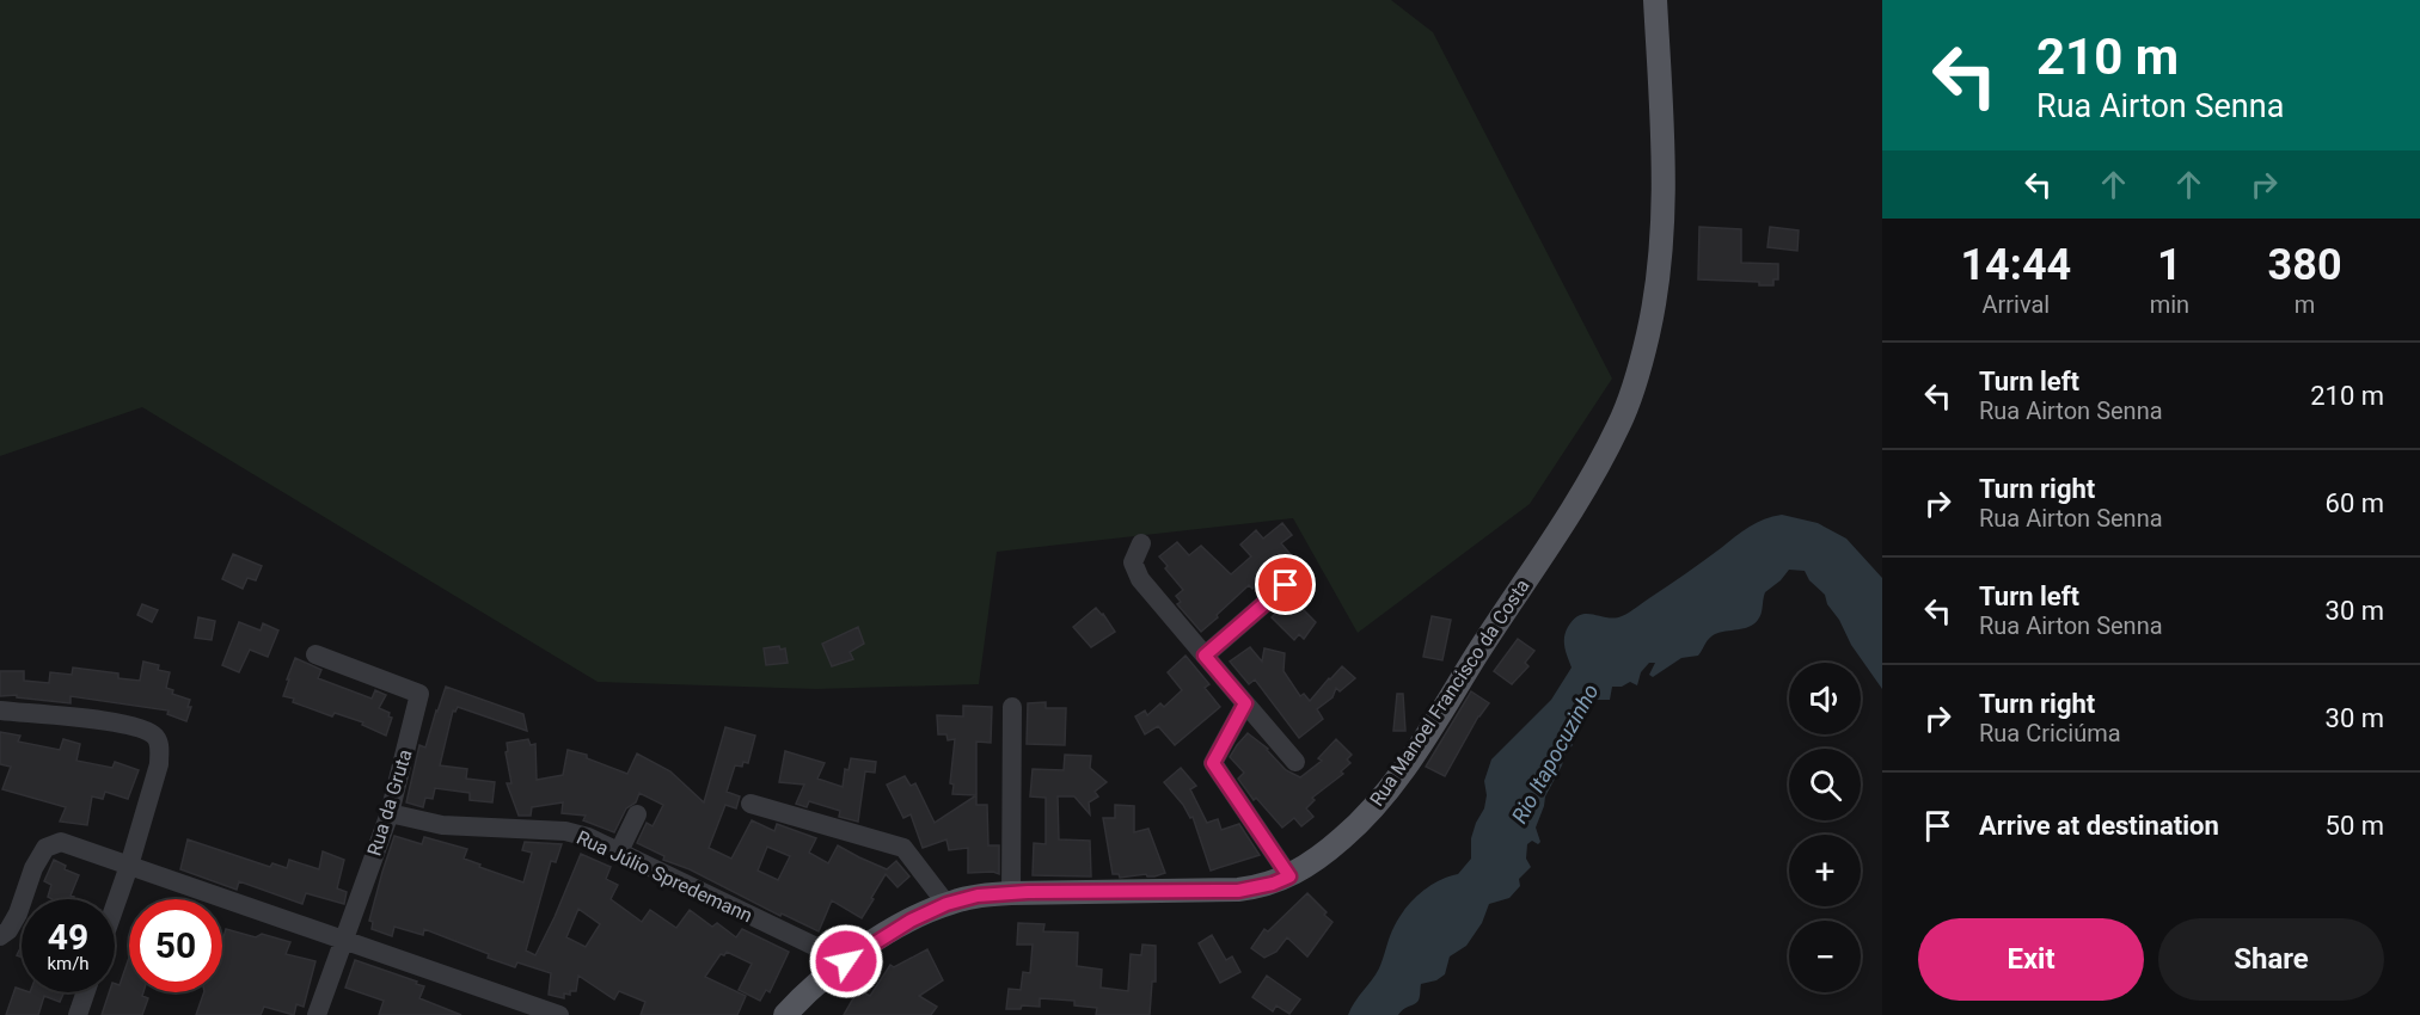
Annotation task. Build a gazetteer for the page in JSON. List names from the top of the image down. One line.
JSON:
{"streets":{"main road":["Rua Manoel Francisco da Costa"],"street":["Rua da Gruta","Rua Júlio Spredemann"]},"crossings":[["Rua Manoel Francisco da Costa","Rua Júlio Spredemann"],["Rua da Gruta","Rua Júlio Spredemann"]],"water":["Rio Itapocuzinho"],"page":{"turn":["210 m","Rua Airton Senna"],"eta":["14:44","Arrival","1","min","380","m"],"list":[{"name":"Turn left","note":"Rua Airton Senna","value":"210 m"},{"name":"Turn right","note":"Rua Airton Senna","value":"60 m"},{"name":"Turn left","note":"Rua Airton Senna","value":"30 m"},{"name":"Turn right","note":"Rua Criciúma","value":"30 m"},{"name":"Arrive at destination","value":"50 m"}],"map_buttons":["+","−"],"speed":"49 km/h","limit":"50","buttons":["Exit","Share"]}}
